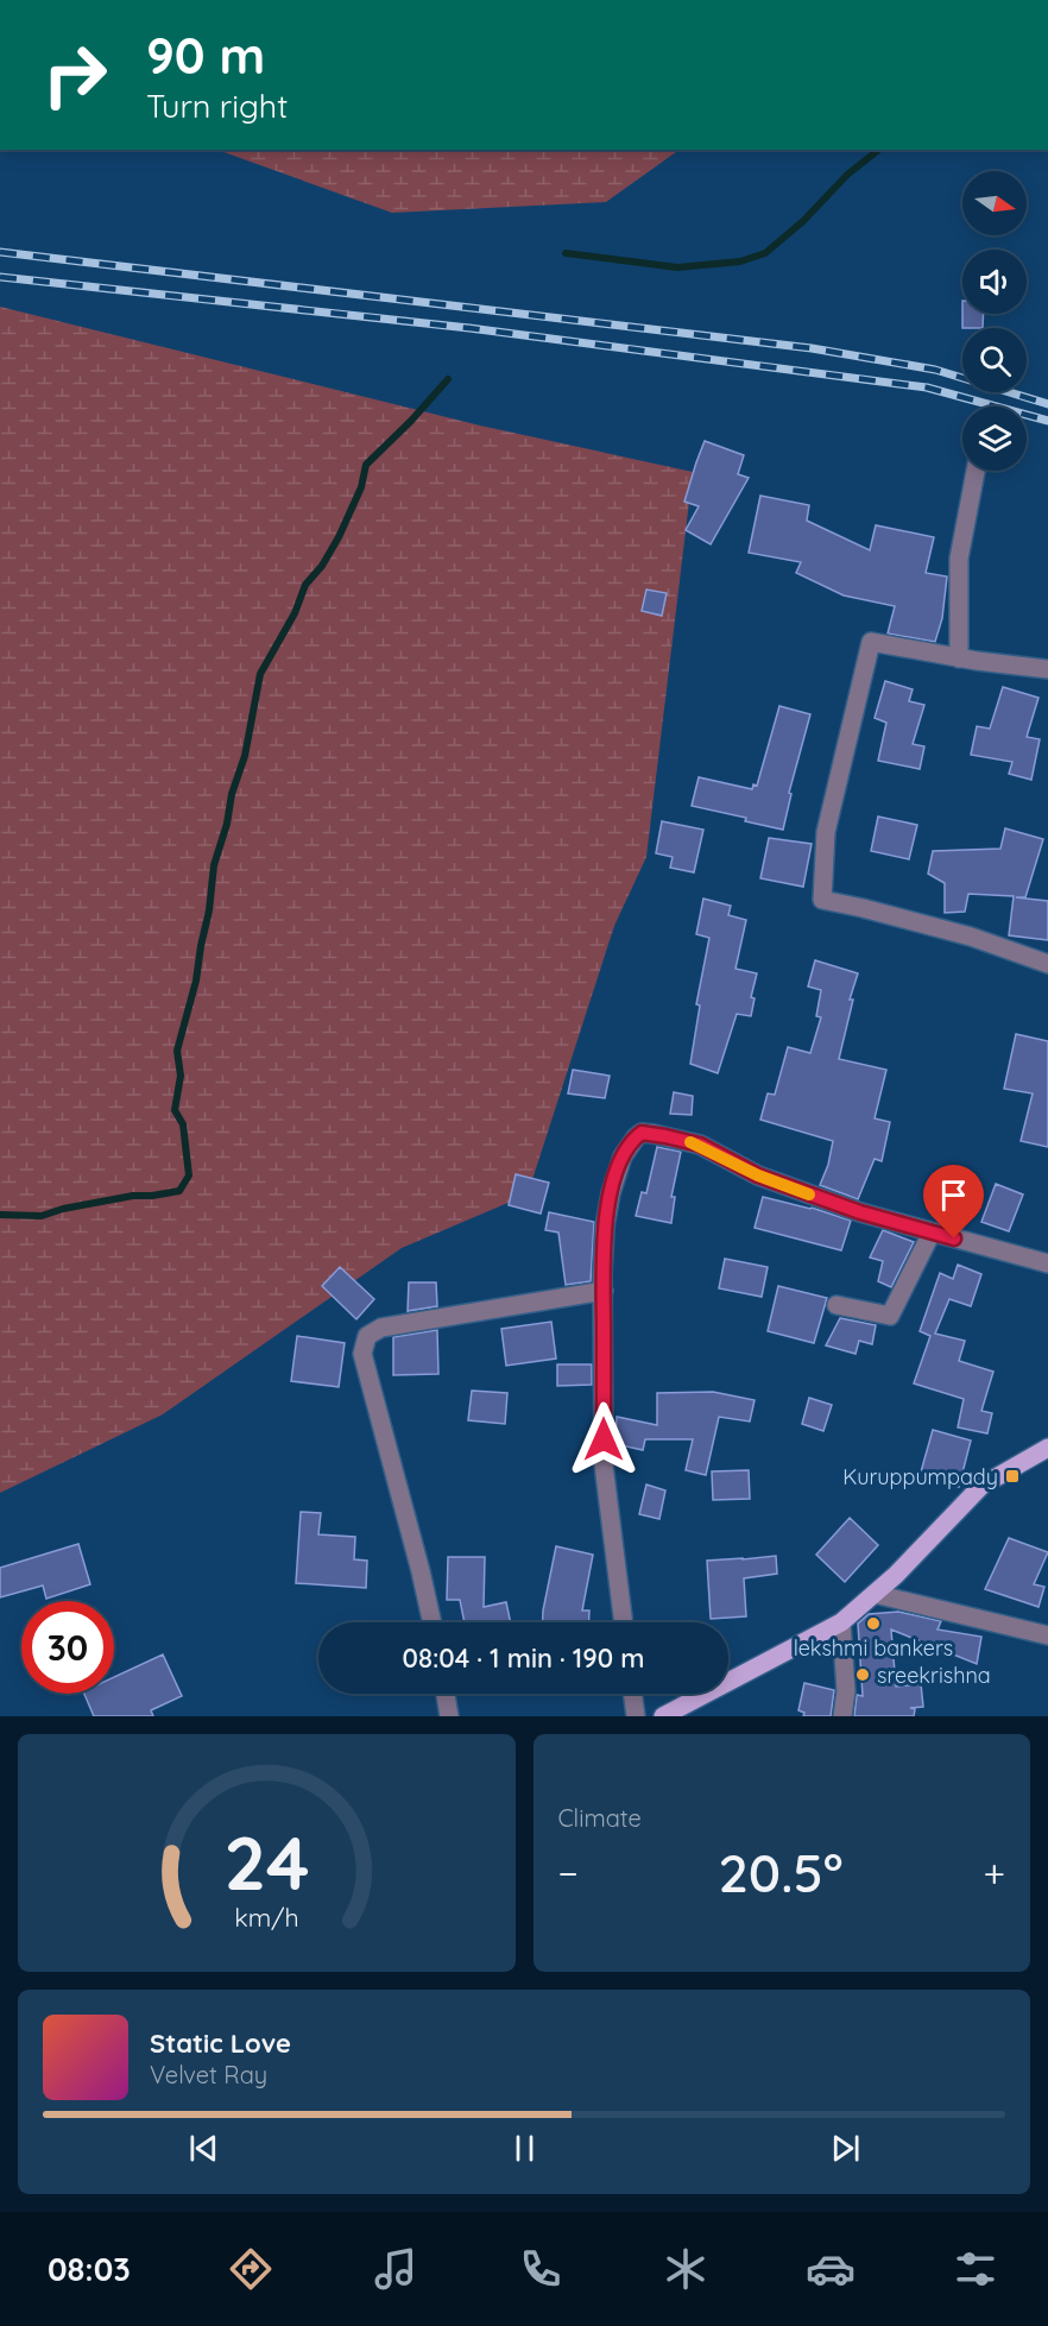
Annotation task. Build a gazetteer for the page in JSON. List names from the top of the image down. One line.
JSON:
{"places":{"transit":["Kuruppumpady"],"other":["lekshmi bankers","sreekrishna"]},"north":"right","page":{"turn":["90 m","Turn right"],"limit":"30","trip":"08:04 · 1 min · 190 m","tile":"Climate","heat":["−","20.5°","+"],"song":["Static Love","Velvet Ray"],"tabs":"08:03","gauge":["24","km/h"]}}
